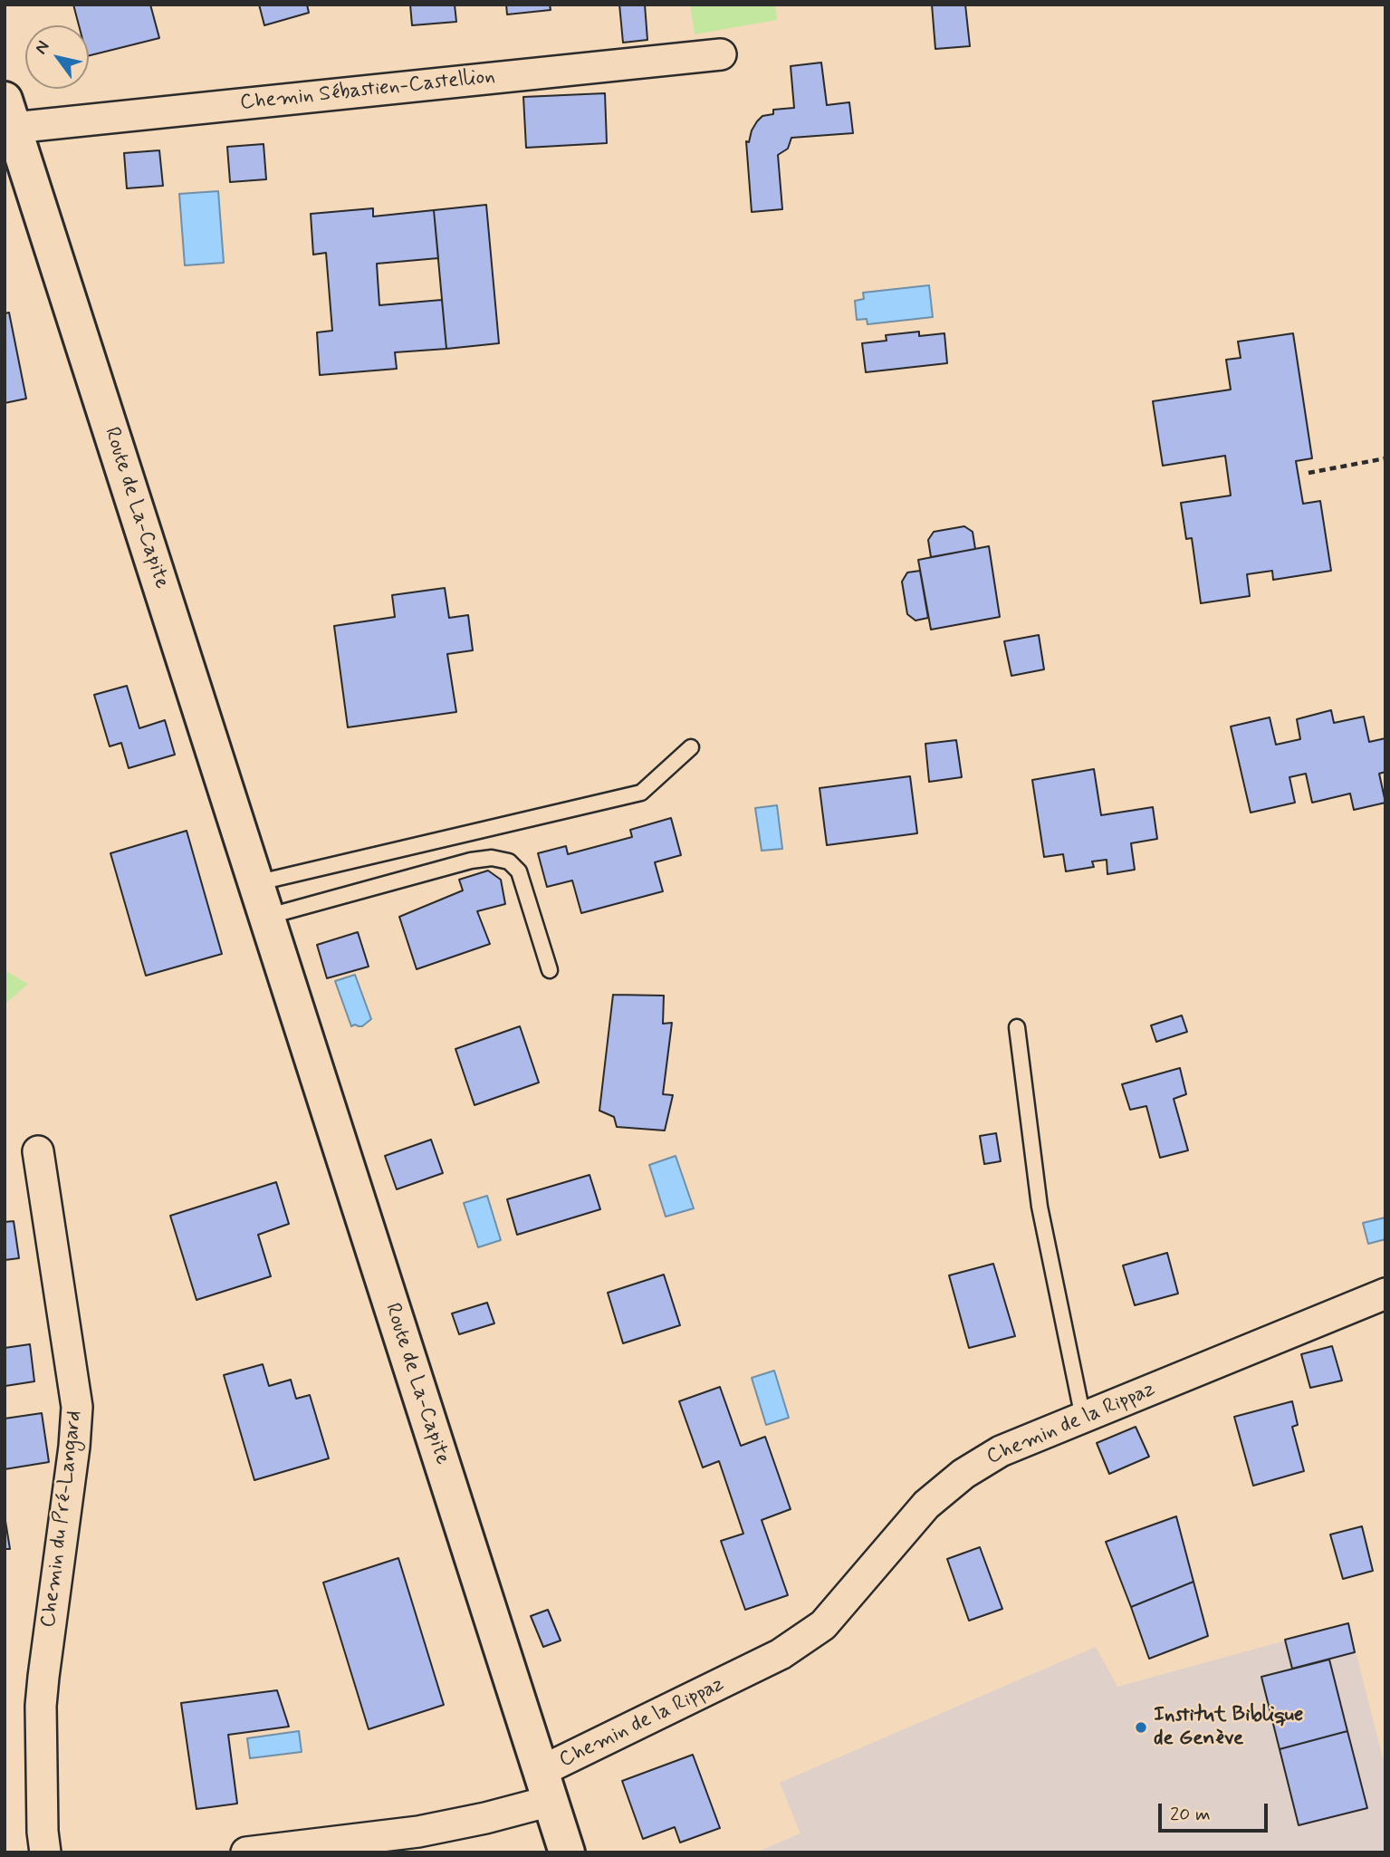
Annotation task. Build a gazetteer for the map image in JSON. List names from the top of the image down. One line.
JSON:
{"streets":{"street":["Chemin Sébastien-Castellion","Route de La-Capite","Chemin de la Rippaz","Chemin du Pré-Langard"]},"crossings":[["Chemin Sébastien-Castellion","Route de La-Capite"],["Route de La-Capite","Chemin de la Rippaz"]],"places":["Institut Biblique de Genève"],"scale_bar":"20 m","north":"top left"}
